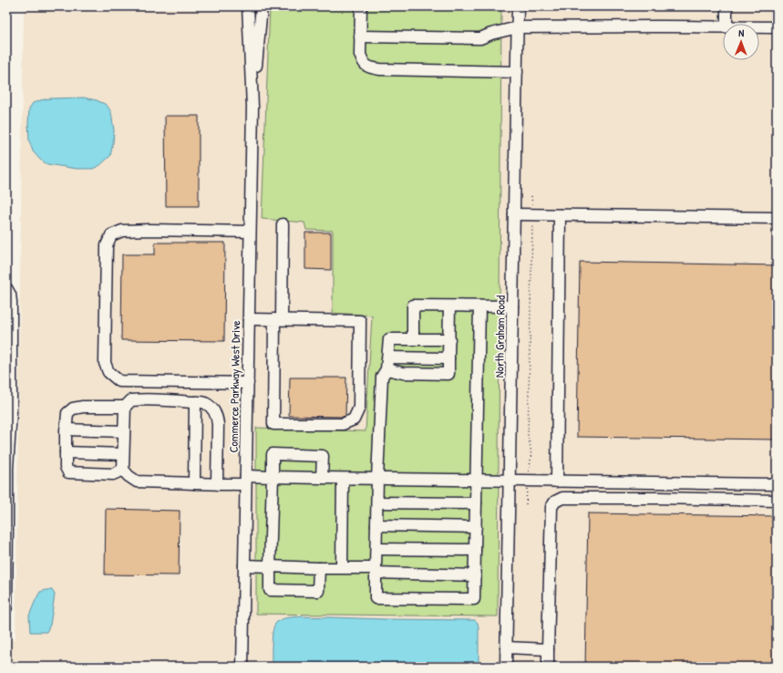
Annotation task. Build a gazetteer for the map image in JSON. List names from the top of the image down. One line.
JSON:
{"streets":{"street":["North Graham Road","Commerce Parkway West Drive"]},"north":"top"}
